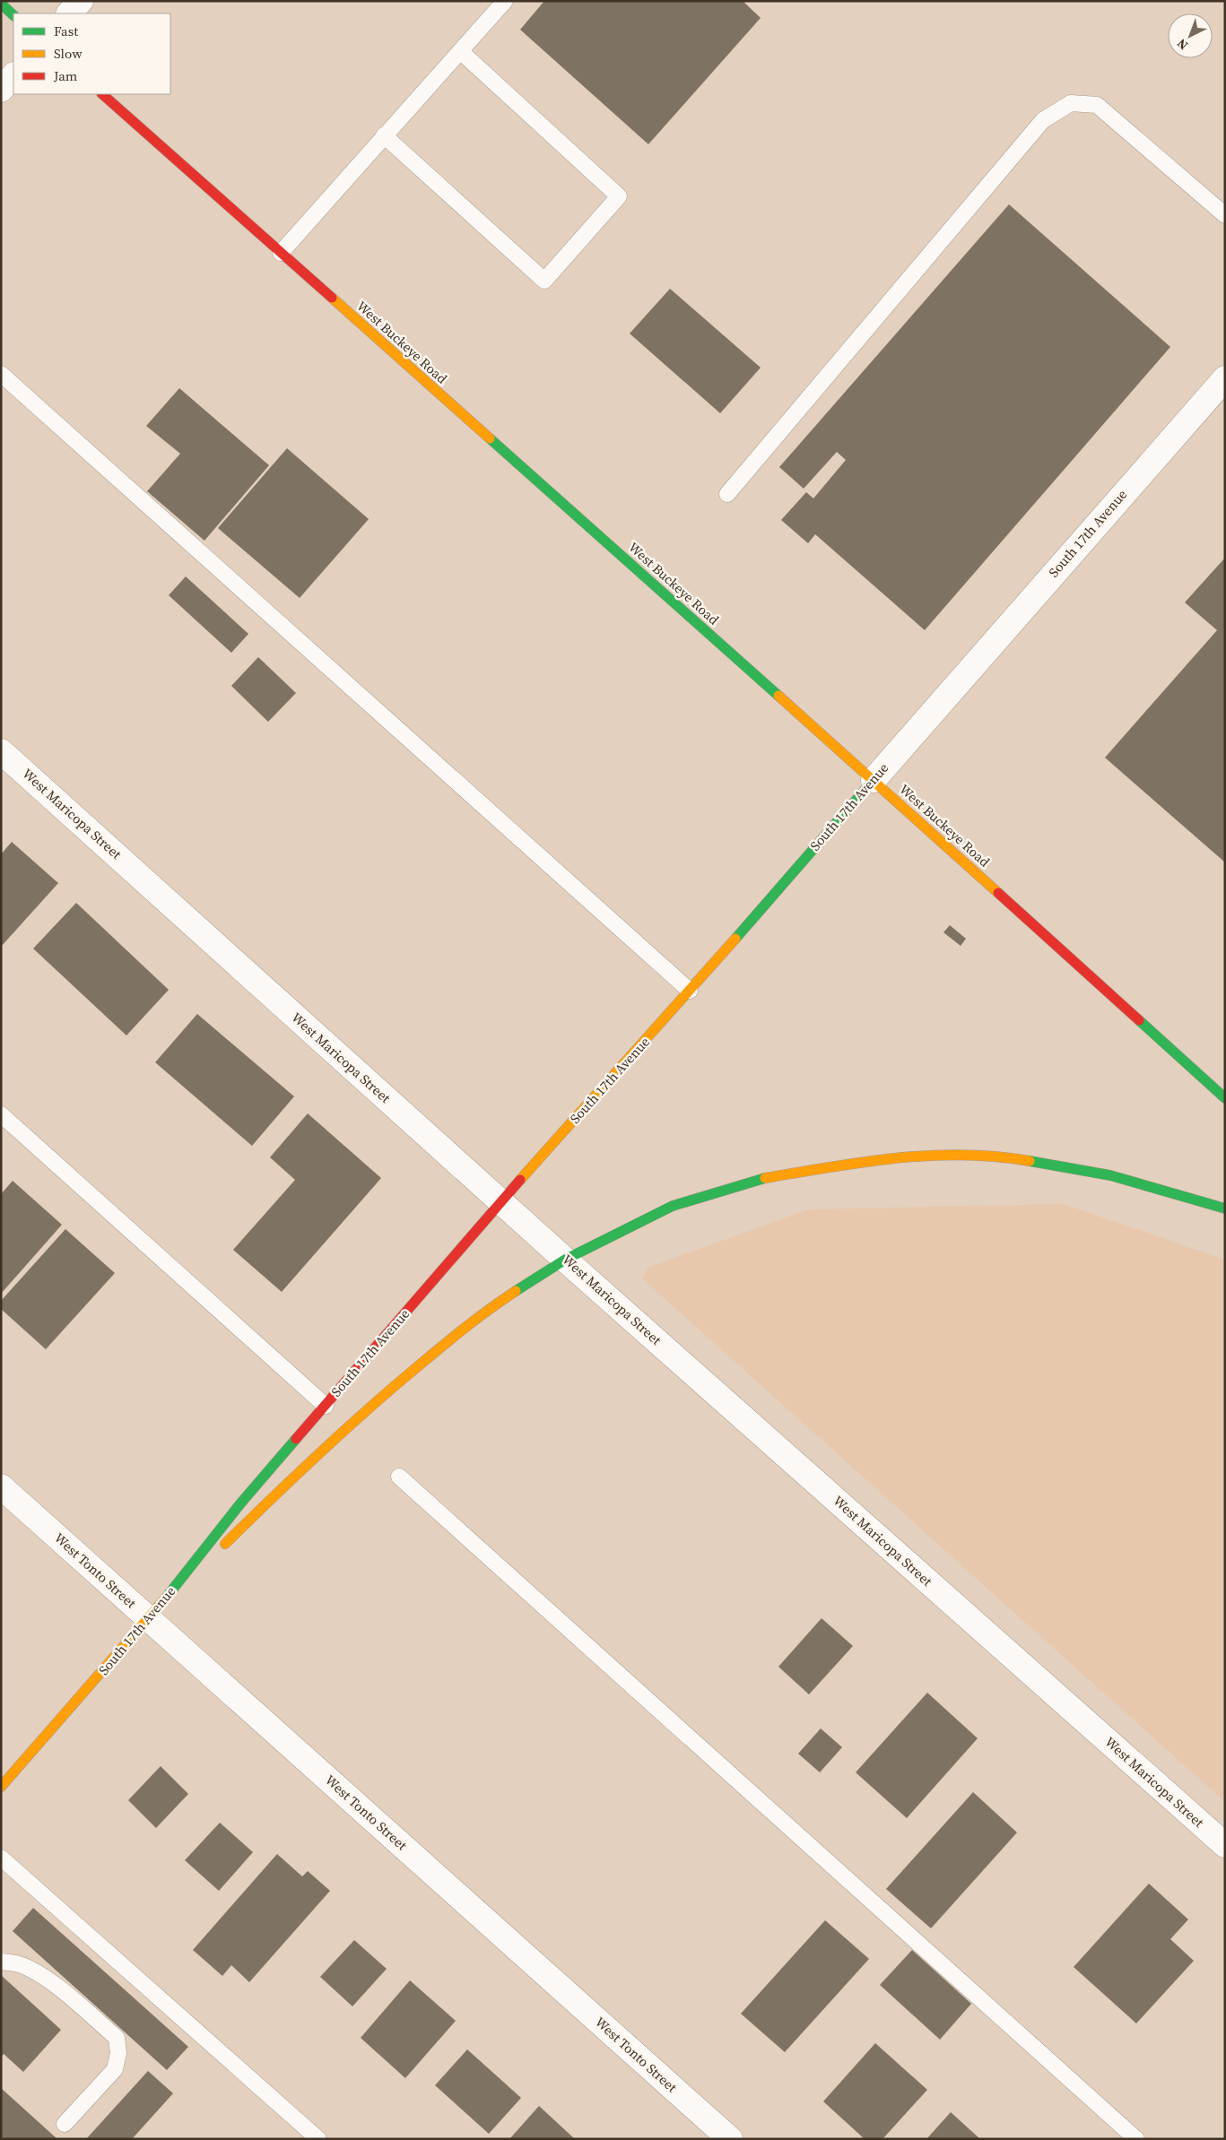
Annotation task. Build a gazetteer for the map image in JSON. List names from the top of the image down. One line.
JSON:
{"streets":{"main road":["West Buckeye Road","South 17th Avenue"],"street":["West Maricopa Street","West Tonto Street"]},"crossings":[["West Buckeye Road","South 17th Avenue"],["South 17th Avenue","West Maricopa Street"],["South 17th Avenue","West Tonto Street"]],"legend":["Fast","Slow","Jam"],"north":"bottom left"}
